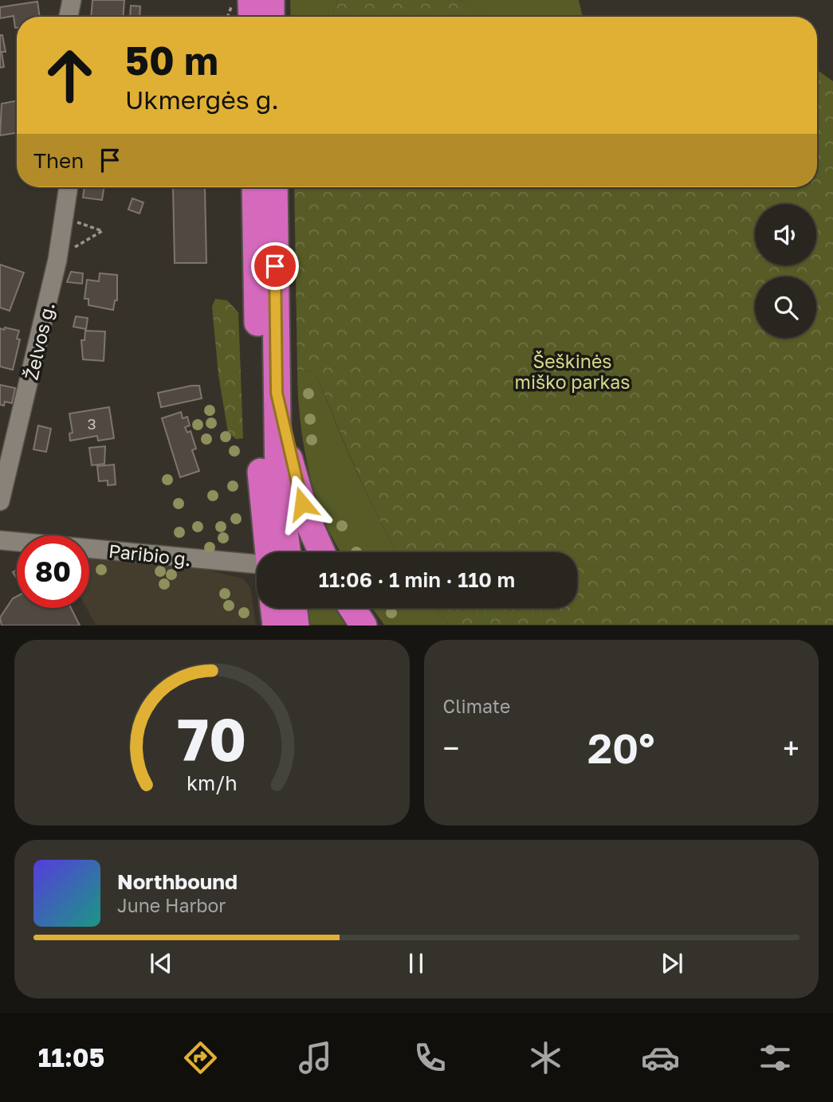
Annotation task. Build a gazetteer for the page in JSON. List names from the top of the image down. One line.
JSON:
{"streets":{"street":["Želvos g.","Paribio g."]},"parks":["Šeškinės miško parkas"],"house_numbers":["3"],"page":{"turn":["50 m","Ukmergės g."],"then":"Then","limit":"80","trip":"11:06 · 1 min · 110 m","tile":"Climate","heat":["−","20°","+"],"song":["Northbound","June Harbor"],"tabs":"11:05","gauge":["70","km/h"]}}
